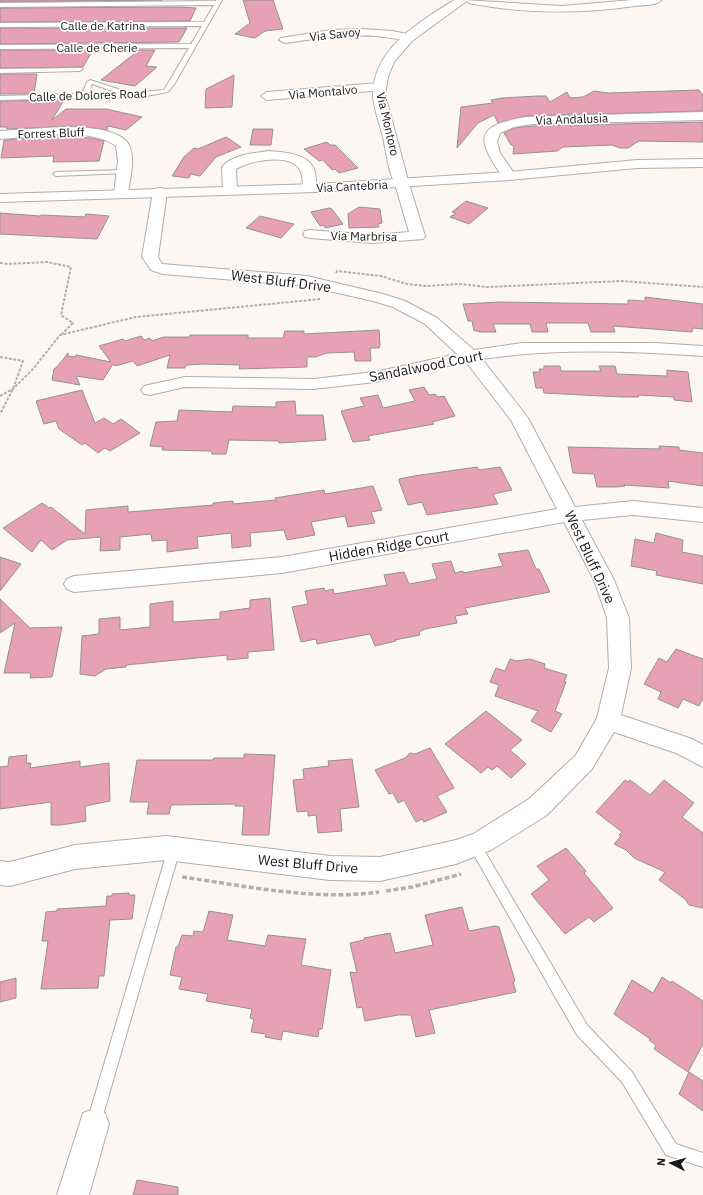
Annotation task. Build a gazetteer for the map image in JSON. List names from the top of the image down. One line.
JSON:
{"streets":{"main road":["Via Montoro","Via Cantebria"],"street":["Via Savoy","Via Montalvo","Via Andalusia","Forrest Bluff","Via Marbrisa","West Bluff Drive","Sandalwood Court","Hidden Ridge Court"],"lane":["Calle de Katrina","Calle de Cherie","Calle de Dolores Road"]},"crossings":[["Calle de Katrina","Calle de Dolores Road"],["Via Savoy","Via Montoro"],["Calle de Cherie","Calle de Dolores Road"],["Via Montalvo","Via Montoro"],["Via Andalusia","Via Cantebria"],["Via Montoro","Via Cantebria"],["Via Montoro","Via Marbrisa"],["Forrest Bluff","Via Cantebria"],["Via Cantebria","West Bluff Drive"],["West Bluff Drive","Sandalwood Court"],["West Bluff Drive","Hidden Ridge Court"]],"north":"left"}
